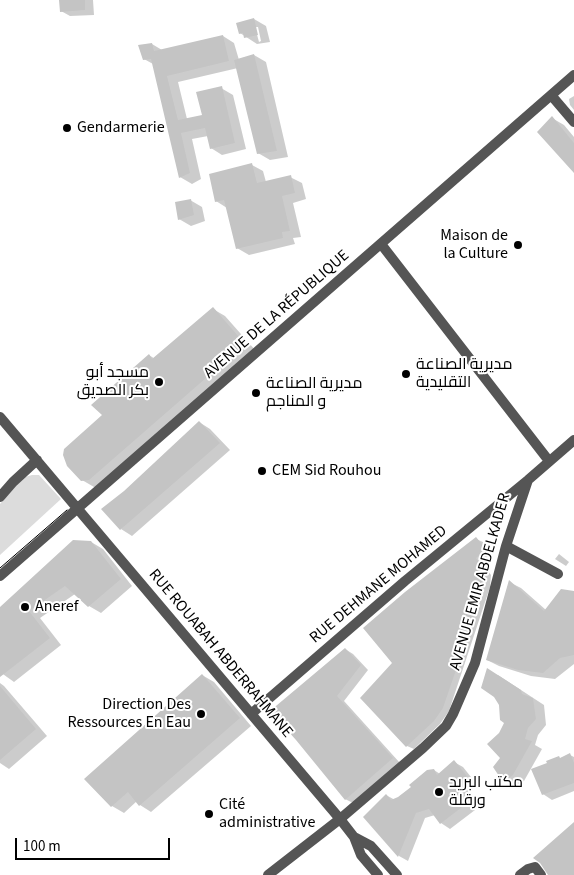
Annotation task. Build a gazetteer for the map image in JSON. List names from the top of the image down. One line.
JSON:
{"streets":{"street":["AVENUE DE LA RÉPUBLIQUE","AVENUE EMIR ABDELKADER","RUE DEHMANE MOHAMED","RUE ROUABAH ABDERRAHMANE"]},"crossings":[["AVENUE DE LA RÉPUBLIQUE","RUE ROUABAH ABDERRAHMANE"],["AVENUE EMIR ABDELKADER","RUE DEHMANE MOHAMED"],["AVENUE EMIR ABDELKADER","RUE ROUABAH ABDERRAHMANE"],["RUE DEHMANE MOHAMED","RUE ROUABAH ABDERRAHMANE"]],"places":["Gendarmerie","Maison de la Culture","مديرية الصناعة التقليدية","مسجد أبو بكر الصديق","مديرية الصناعة و المناجم","CEM Sid Rouhou","Aneref","Direction Des Ressources En Eau","مكتب البريد ورقلة","Cité administrative"],"scale_bar":"100 m"}
